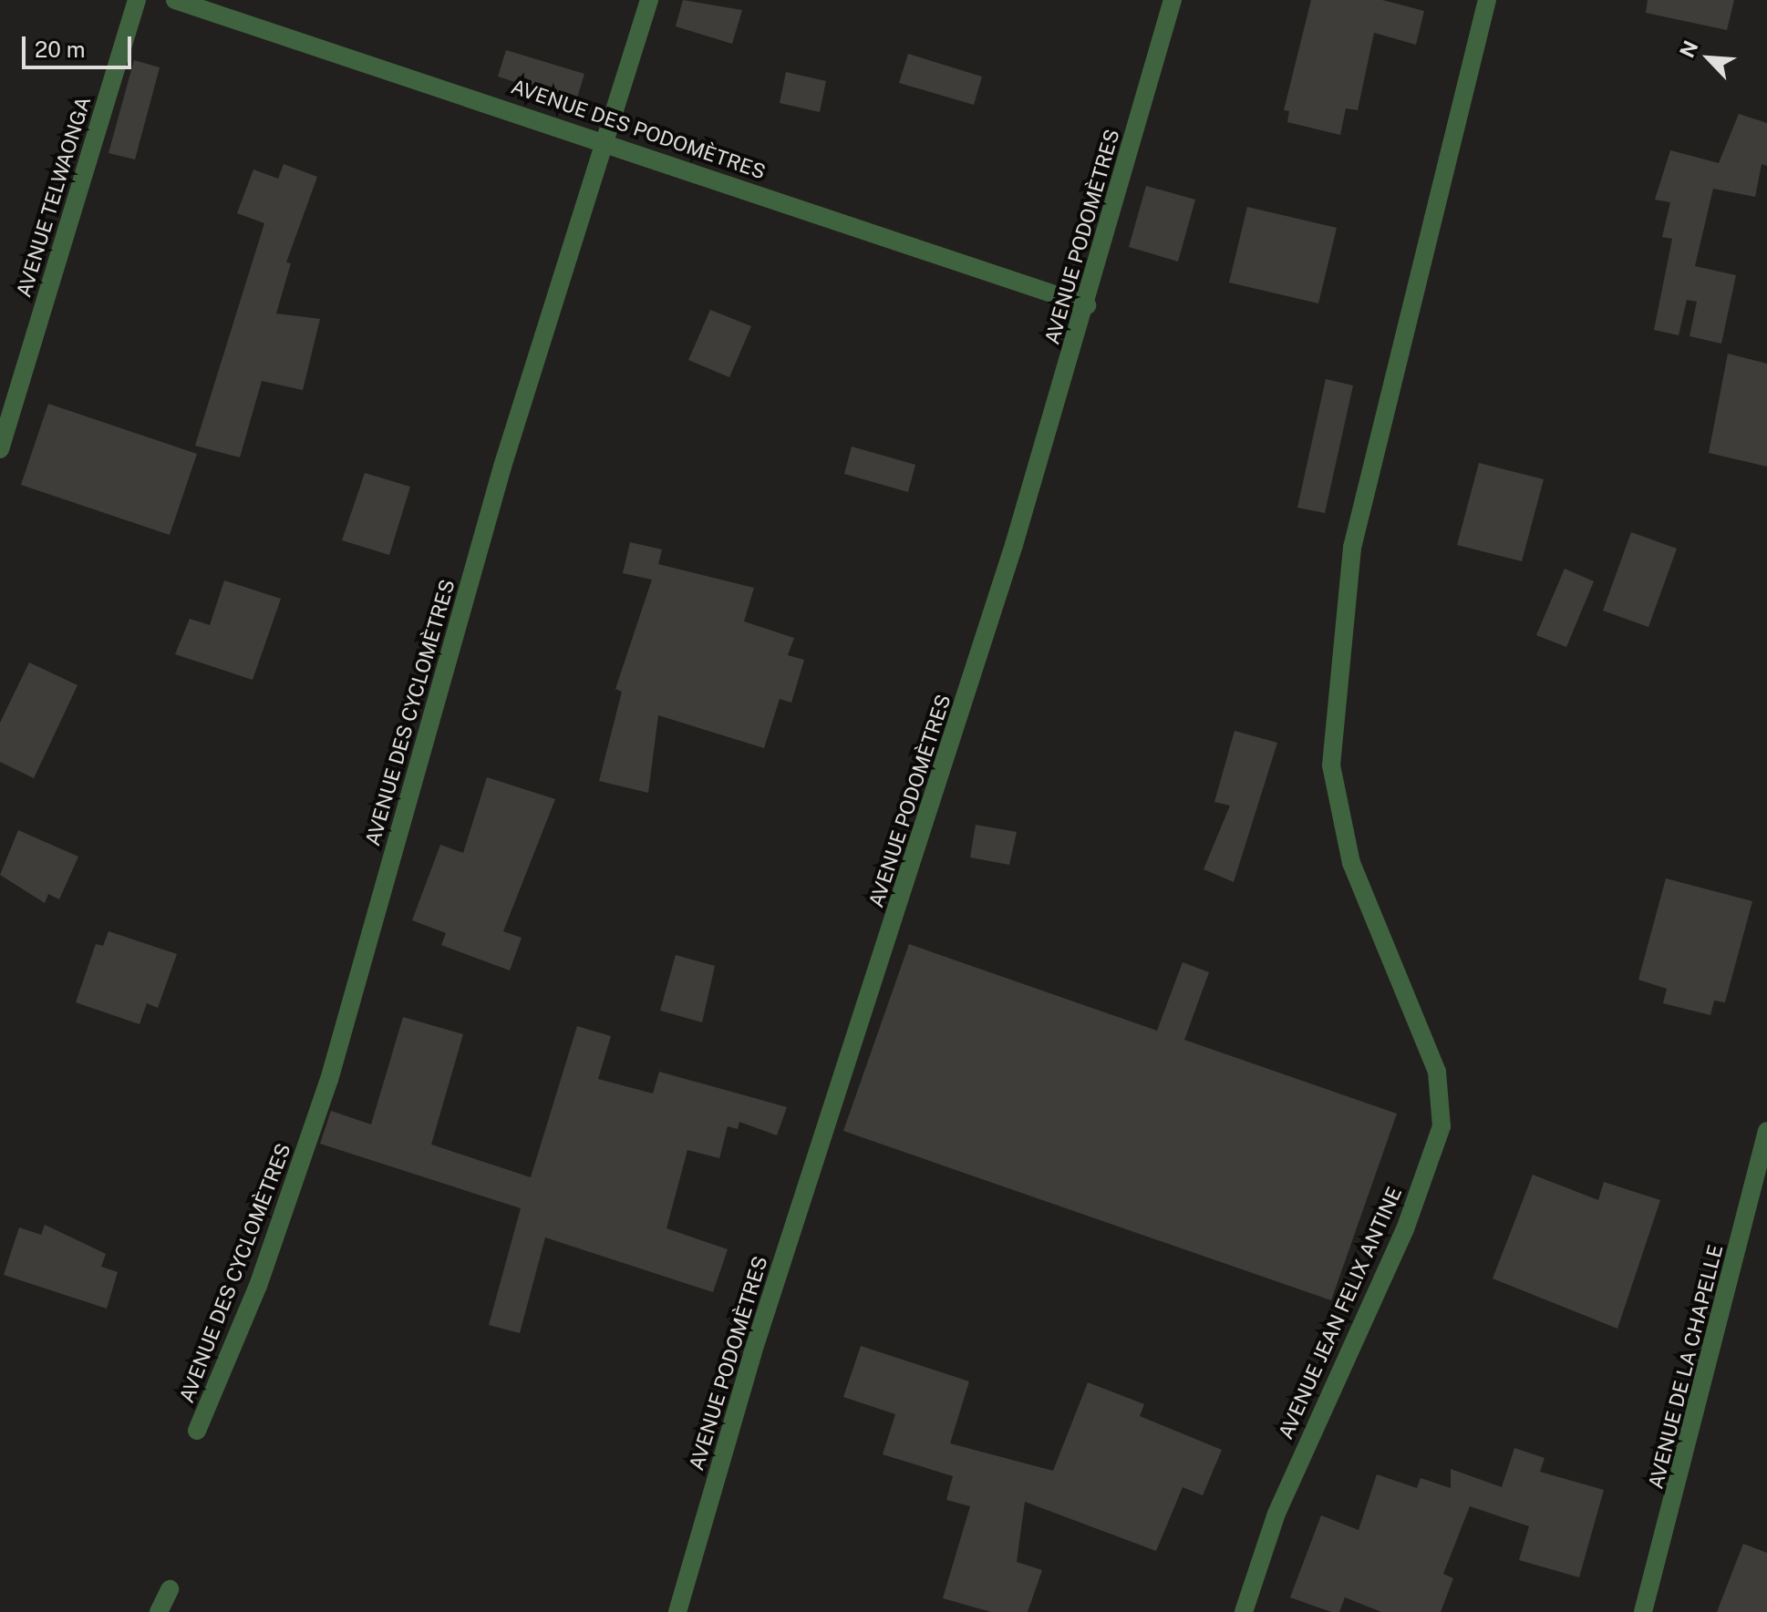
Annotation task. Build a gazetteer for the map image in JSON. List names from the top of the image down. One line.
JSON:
{"streets":{"street":["AVENUE DES PODOMÈTRES","AVENUE TELWAONGA","AVENUE PODOMÈTRES","AVENUE DES CYCLOMÈTRES","AVENUE JEAN FELIX ANTINE","AVENUE DE LA CHAPELLE"]},"crossings":[["AVENUE DES PODOMÈTRES","AVENUE PODOMÈTRES"],["AVENUE DES PODOMÈTRES","AVENUE DES CYCLOMÈTRES"]],"scale_bar":"20 m","north":"top left"}
